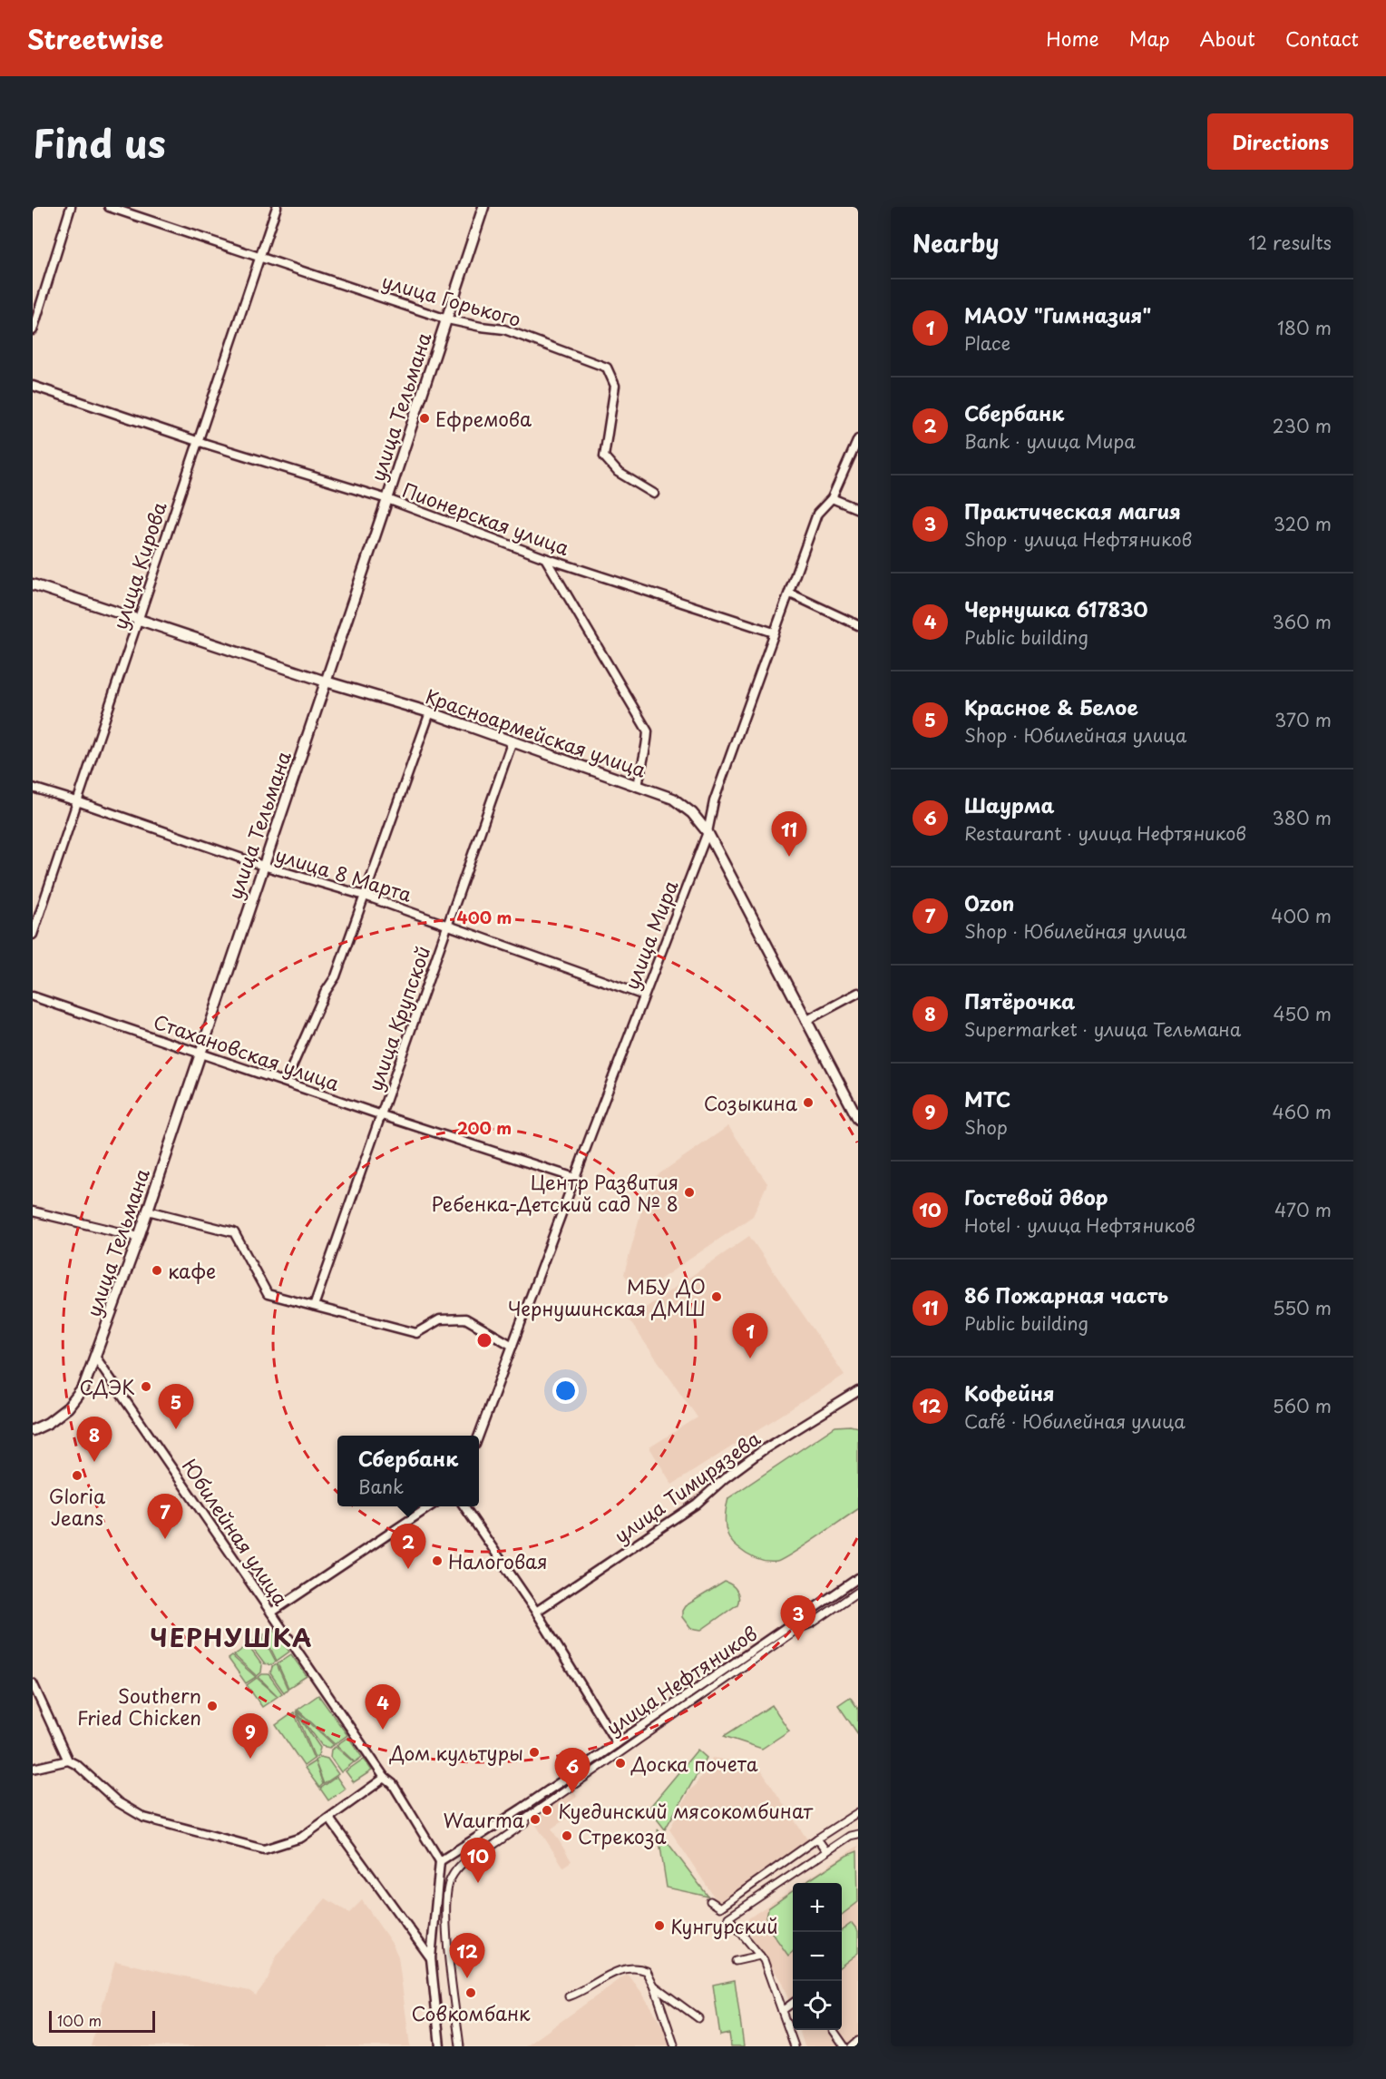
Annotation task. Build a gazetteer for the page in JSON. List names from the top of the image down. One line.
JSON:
{"streets":{"street":["улица Горького","улица Тельмана","Пионерская улица","улица Кирова","Красноармейская улица","улица 8 Марта","улица Мира","улица Крупской","Стахановская улица","улица Тимирязева","Юбилейная улица","улица Нефтяников"]},"crossings":[["улица Горького","улица Тельмана"],["улица Горького","улица Кирова"],["улица Тельмана","Пионерская улица"],["улица Тельмана","Красноармейская улица"],["улица Тельмана","улица 8 Марта"],["улица Тельмана","Стахановская улица"],["улица Тельмана","Юбилейная улица"],["Пионерская улица","улица Кирова"],["Пионерская улица","улица Мира"],["улица Кирова","Красноармейская улица"],["улица Кирова","улица 8 Марта"],["Красноармейская улица","улица Мира"],["Красноармейская улица","улица Крупской"],["улица 8 Марта","улица Мира"],["улица 8 Марта","улица Крупской"],["улица Мира","Стахановская улица"],["улица Крупской","Стахановская улица"],["Юбилейная улица","улица Нефтяников"]],"districts":["ЧЕРНУШКА"],"places":["Ефремова","Созыкина","Центр Развития Ребенка-Детский сад № 8","кафе","МБУ ДО Чернушинская ДМШ","СДЭК","Gloria Jeans","Налоговая","Southern Fried Chicken","Дом культуры","Доска почета","Куединский мясокомбинат","Waurma","Стрекоза","Кунгурский","Совкомбанк"],"scale_bar":"100 m","page":{"header":"Streetwise","nav":["Home","Map","About","Contact"],"title":"Find us","buttons":"Directions","heading":["Nearby","12 results"],"list":[{"mark":"1","name":"МАОУ \"Гимназия\"","note":"Place","value":"180 m"},{"mark":"2","name":"Сбербанк","note":"Bank · улица Мира","value":"230 m"},{"mark":"3","name":"Практическая магия","note":"Shop · улица Нефтяников","value":"320 m"},{"mark":"4","name":"Чернушка 617830","note":"Public building","value":"360 m"},{"mark":"5","name":"Красное & Белое","note":"Shop · Юбилейная улица","value":"370 m"},{"mark":"6","name":"Шаурма","note":"Restaurant · улица Нефтяников","value":"380 m"},{"mark":"7","name":"Ozon","note":"Shop · Юбилейная улица","value":"400 m"},{"mark":"8","name":"Пятёрочка","note":"Supermarket · улица Тельмана","value":"450 m"},{"mark":"9","name":"МТС","note":"Shop","value":"460 m"},{"mark":"10","name":"Гостевой двор","note":"Hotel · улица Нефтяников","value":"470 m"},{"mark":"11","name":"86 Пожарная часть","note":"Public building","value":"550 m"},{"mark":"12","name":"Кофейня","note":"Café · Юбилейная улица","value":"560 m"}],"pins":["11","1","5","8","7","2","3","4","9","6","10","12"],"popup":["Сбербанк","Bank"],"map_buttons":["+","−"],"scale":"100 m"},"rings":["400 m","200 m"]}
